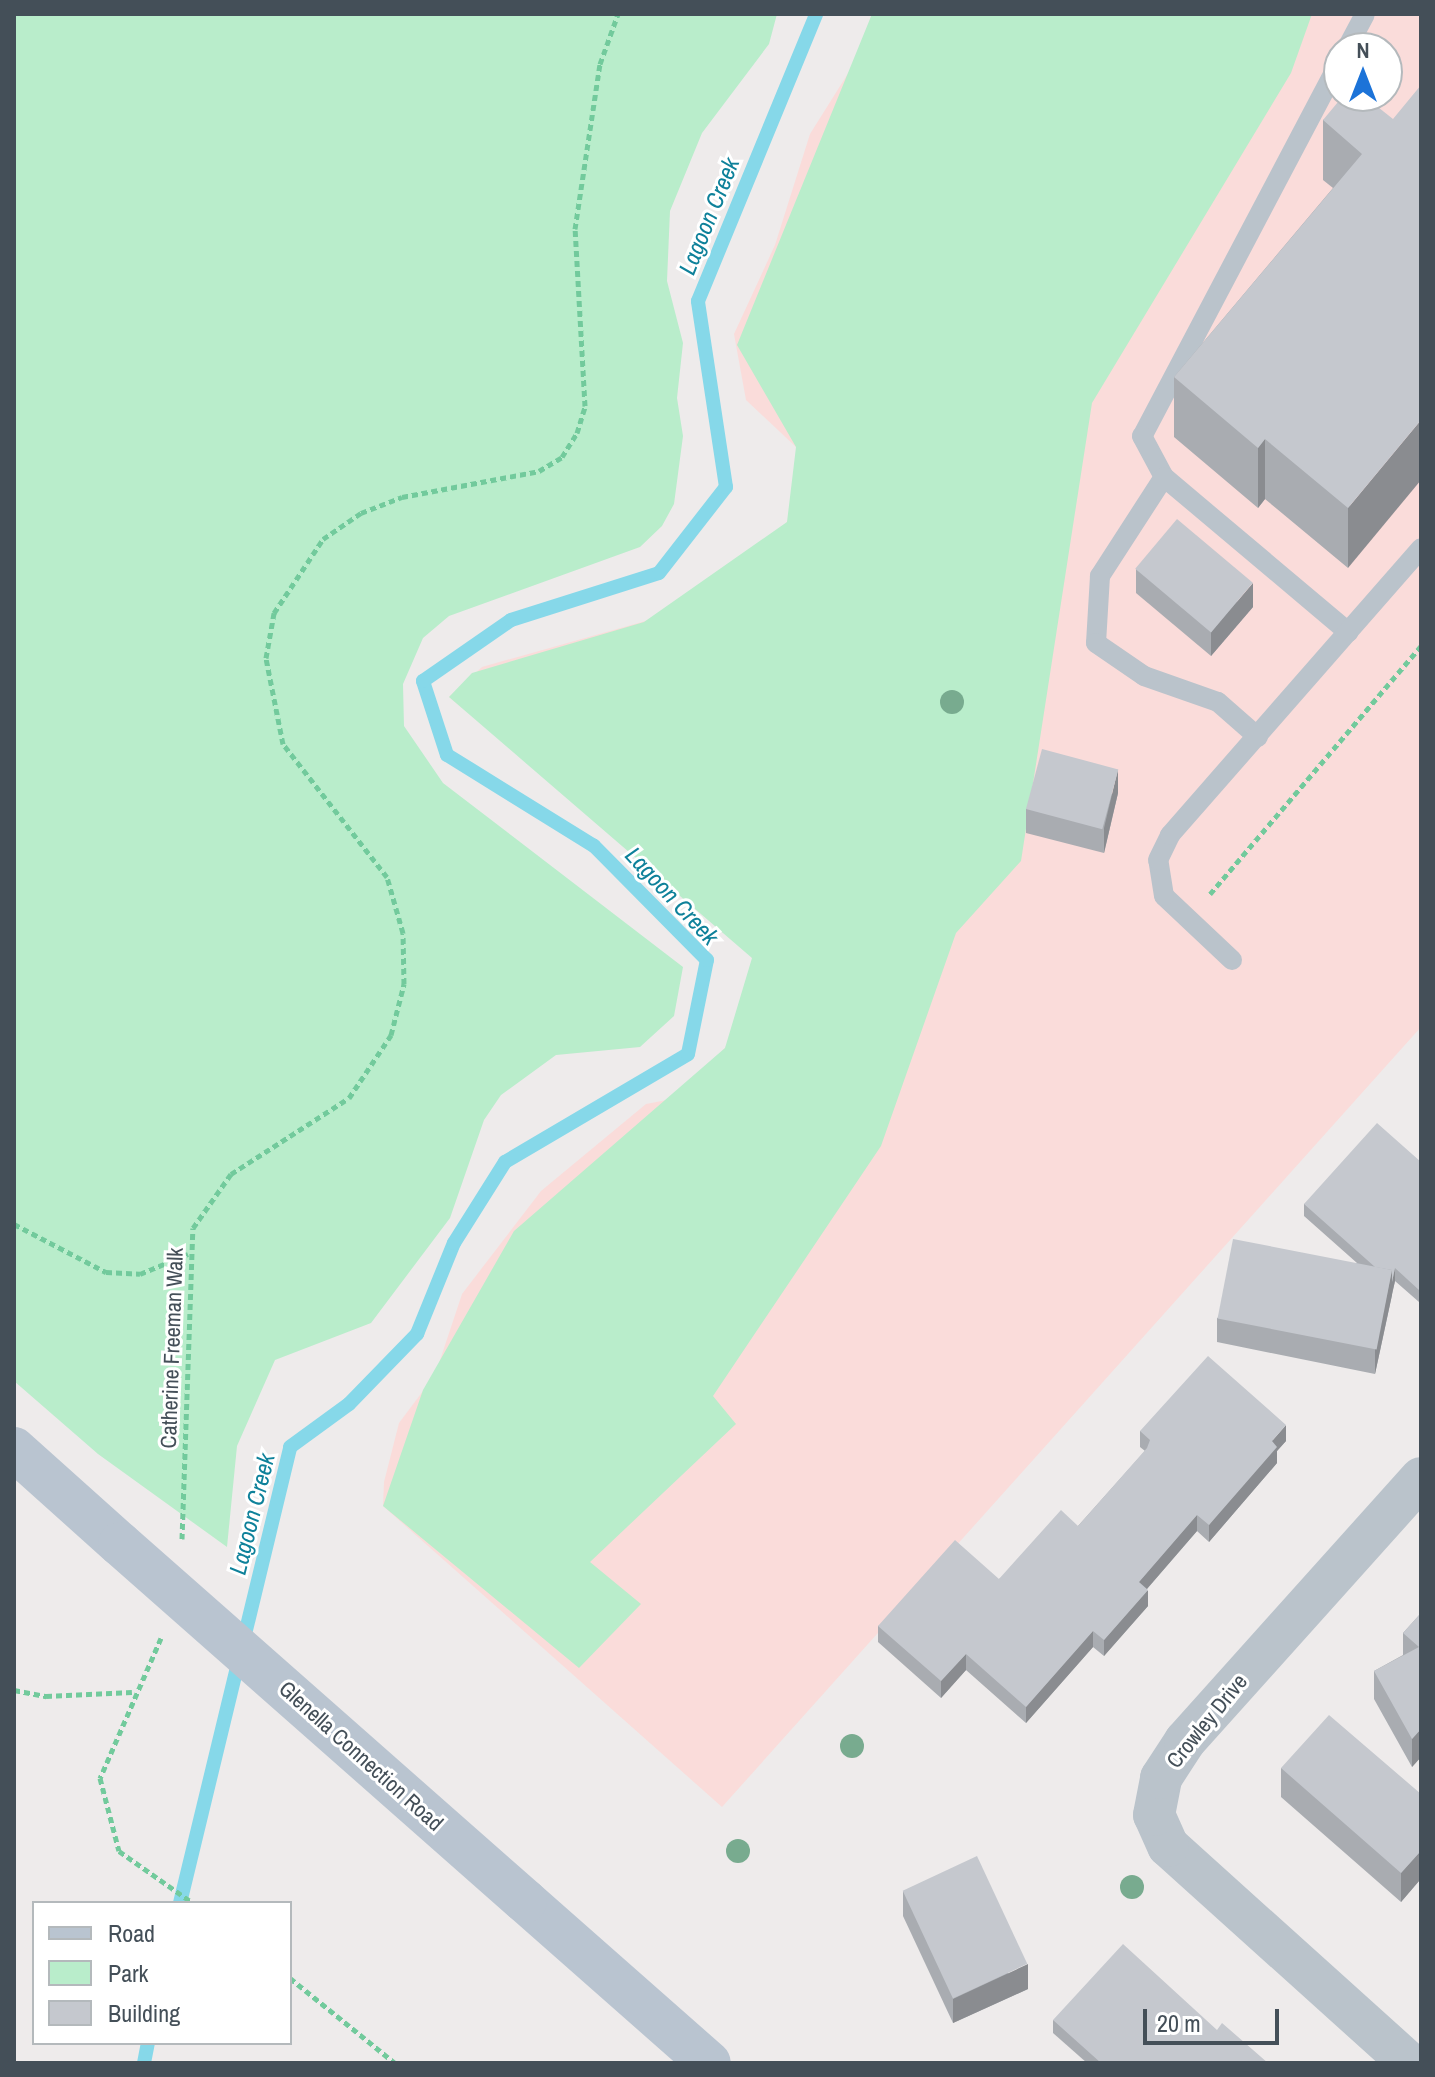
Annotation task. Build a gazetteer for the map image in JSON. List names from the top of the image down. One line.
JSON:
{"streets":{"main road":["Glenella Connection Road"],"street":["Crowley Drive"],"path":["Catherine Freeman Walk"]},"water":["Lagoon Creek"],"legend":["Road","Park","Building"],"scale_bar":"20 m","north":"top"}
